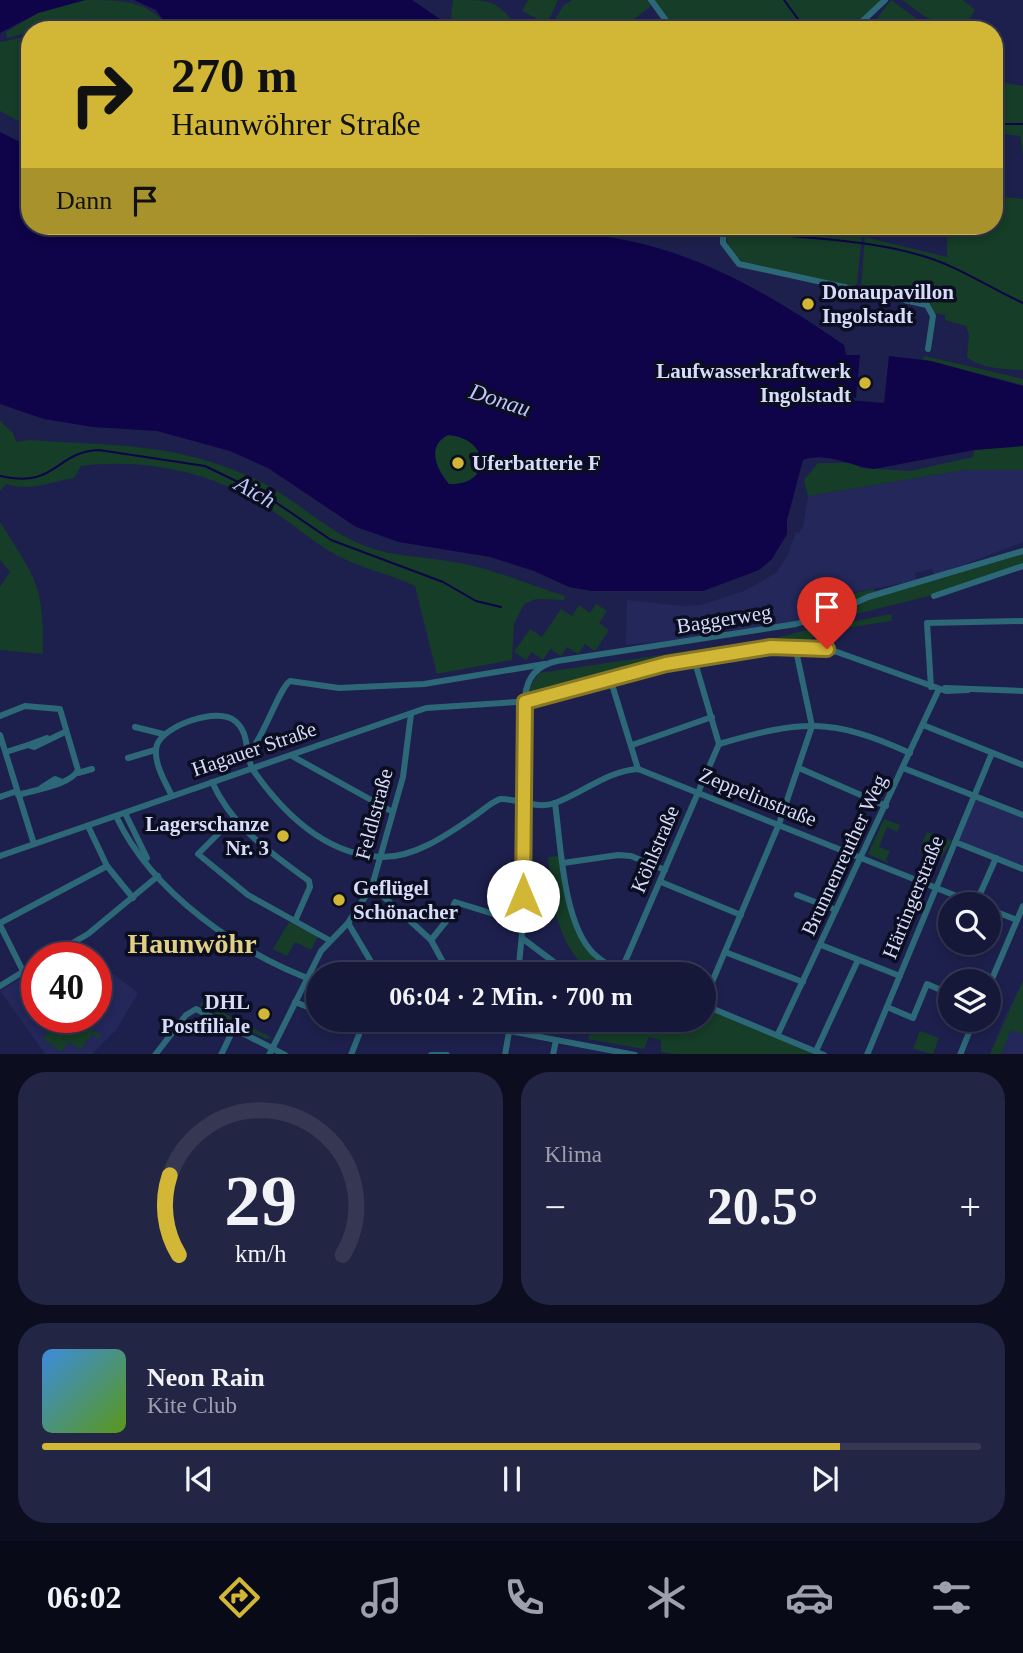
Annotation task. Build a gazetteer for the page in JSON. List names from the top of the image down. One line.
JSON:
{"streets":{"street":["Baggerweg","Hagauer Straße","Zeppelinstraße","Feldlstraße","Köhlstraße","Brunnenreuther Weg","Härtingerstraße"]},"crossings":[["Hagauer Straße","Feldlstraße"],["Hagauer Straße","Brunnenreuther Weg"],["Zeppelinstraße","Köhlstraße"],["Zeppelinstraße","Brunnenreuther Weg"],["Zeppelinstraße","Härtingerstraße"]],"districts":["Haunwöhr"],"water":["Donau","Aich"],"places":["Donaupavillon Ingolstadt","Laufwasserkraftwerk Ingolstadt","Uferbatterie F","Lagerschanze Nr. 3","Geflügel Schönacher","DHL Postfiliale"],"page":{"turn":["270 m","Haunwöhrer Straße"],"then":"Dann","limit":"40","trip":"06:04 · 2 Min. · 700 m","tile":"Klima","heat":["−","20.5°","+"],"song":["Neon Rain","Kite Club"],"tabs":"06:02","gauge":["29","km/h"]}}
